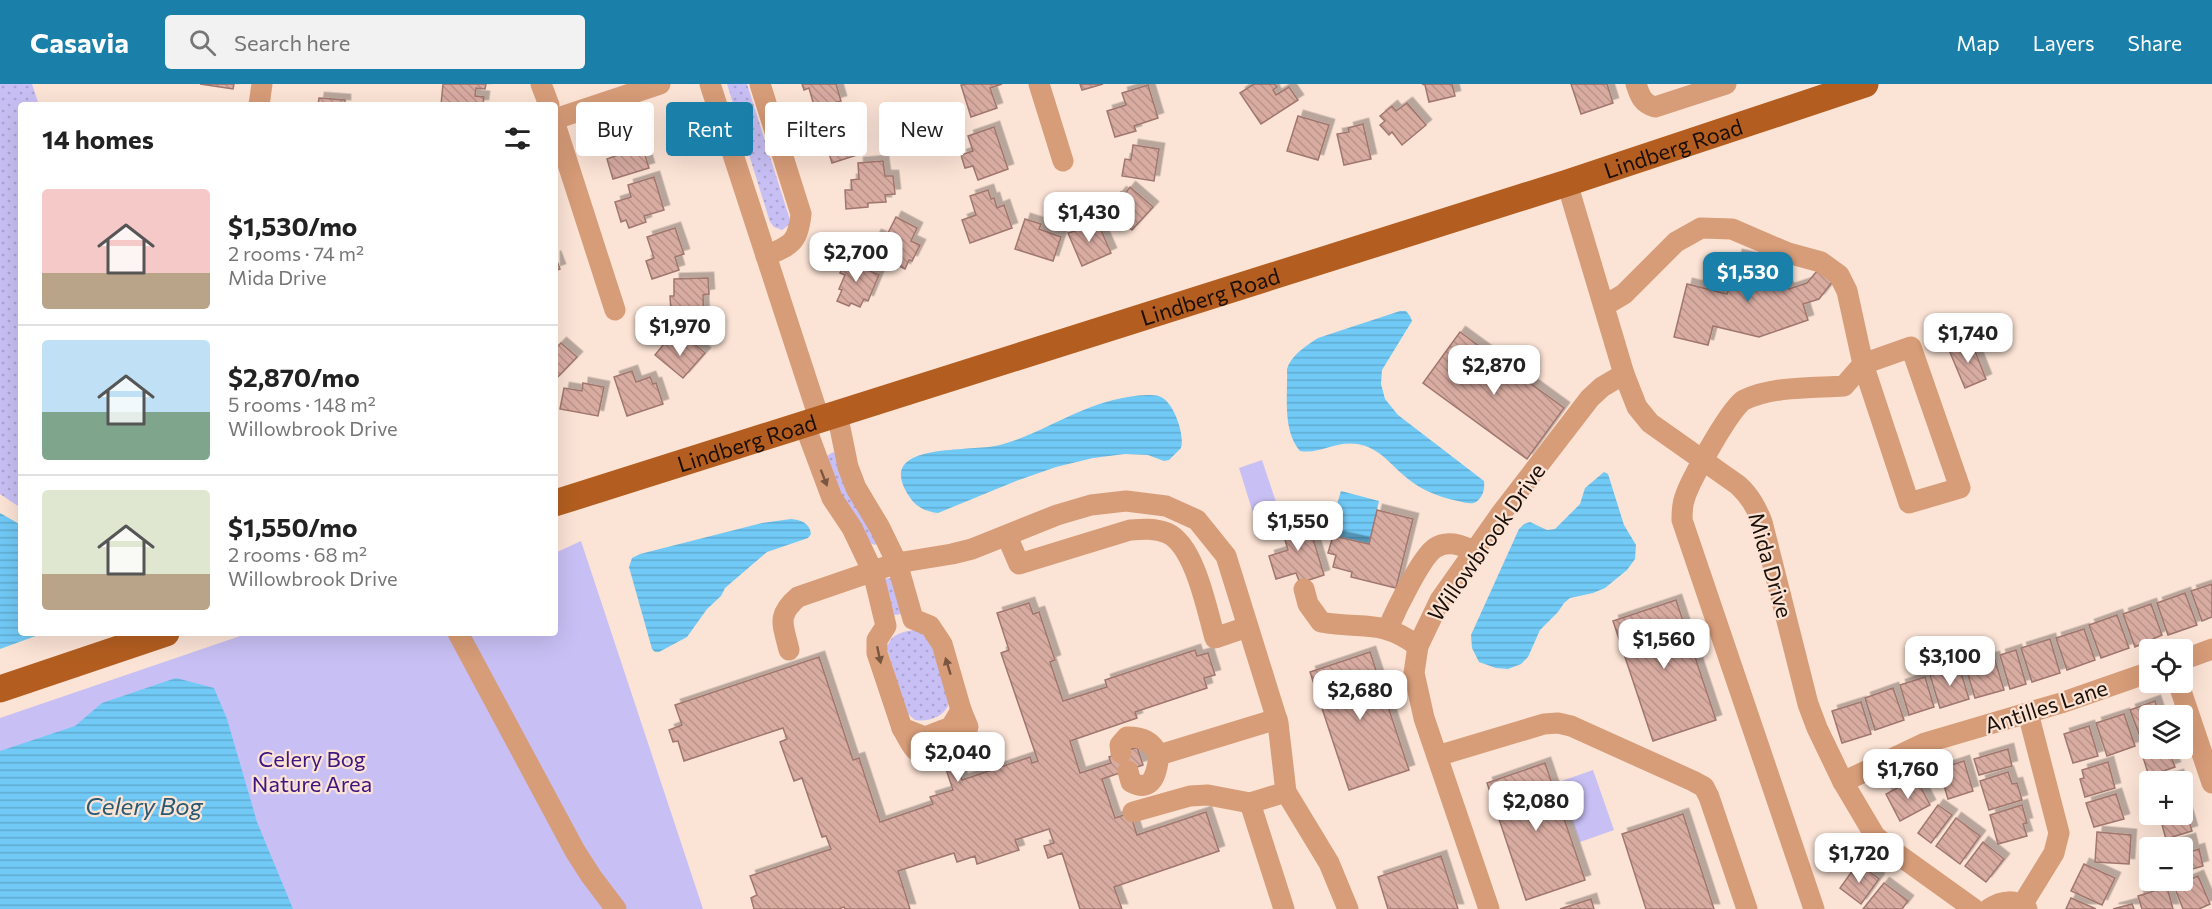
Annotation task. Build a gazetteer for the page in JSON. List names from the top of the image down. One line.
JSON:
{"streets":{"main road":["Lindberg Road"],"street":["Willowbrook Drive","Mida Drive","Antilles Lane"]},"crossings":[["Lindberg Road","Mida Drive"],["Willowbrook Drive","Mida Drive"],["Mida Drive","Antilles Lane"]],"water":["Celery Bog"],"parks":["Celery Bog Nature Area"],"page":{"header":"Casavia","search":"Search here","nav":["Map","Layers","Share"],"chip":["Buy","Rent","Filters","New"],"heading":"14 homes","list":[{"name":"$1,530/mo","note":"2 rooms · 74 m² · Mida Drive"},{"name":"$2,870/mo","note":"5 rooms · 148 m² · Willowbrook Drive"},{"name":"$1,550/mo","note":"2 rooms · 68 m² · Willowbrook Drive"}],"price":["$1,430","$2,700","$1,530","$1,970","$1,740","$2,870","$1,550","$1,560","$3,100","$2,680","$2,040","$1,760","$2,080","$1,720"],"map_buttons":["+","−"]}}
